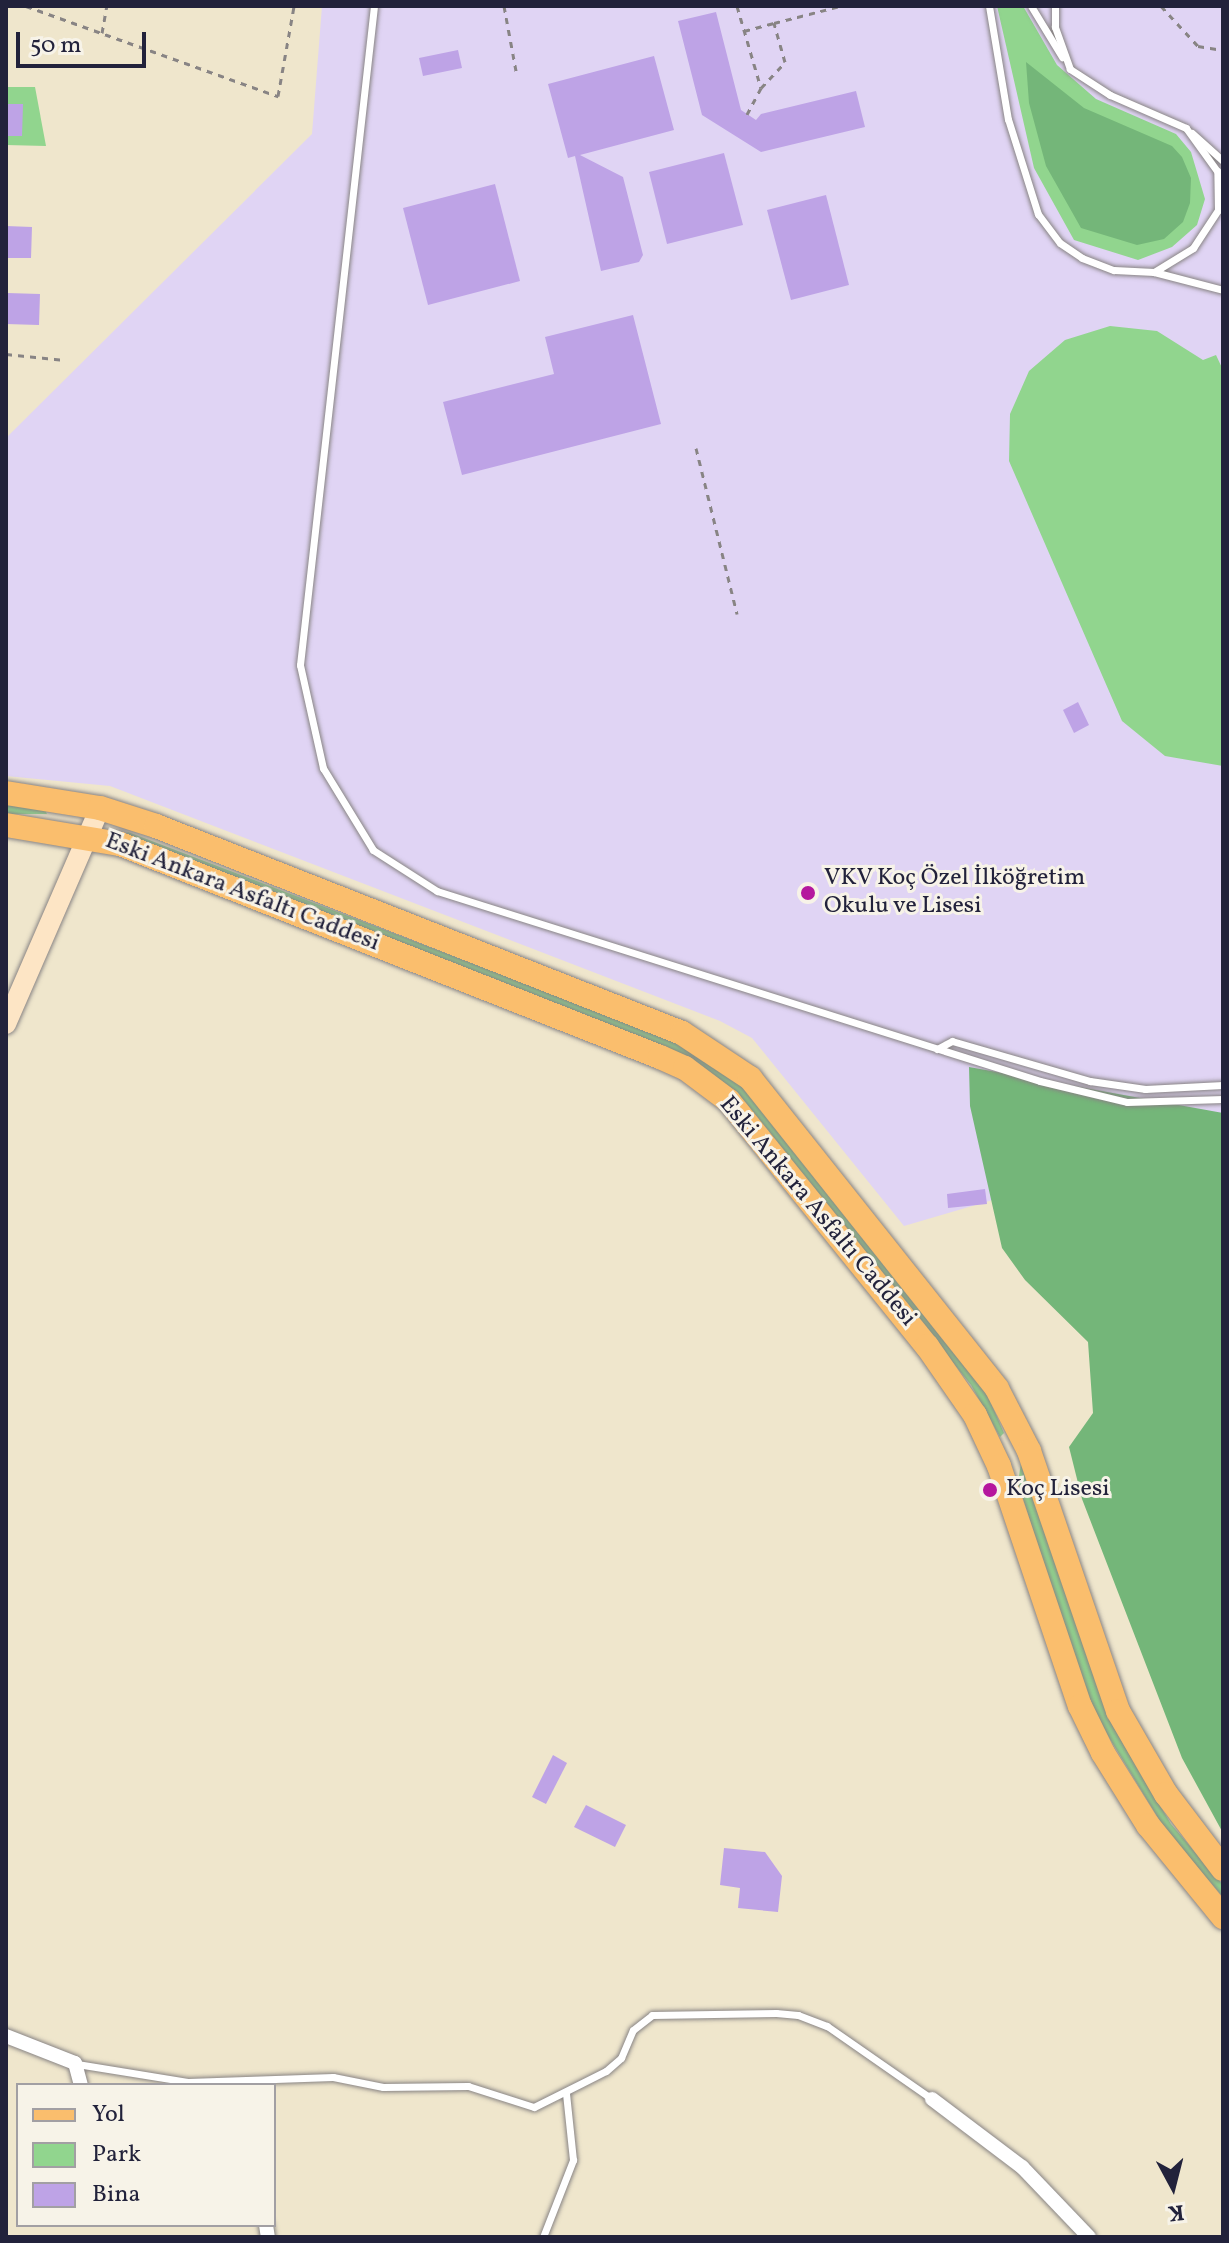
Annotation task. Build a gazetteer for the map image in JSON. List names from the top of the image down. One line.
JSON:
{"streets":{"main road":["Eski Ankara Asfaltı Caddesi"]},"places":["VKV Koç Özel İlköğretim Okulu ve Lisesi","Koç Lisesi"],"legend":["Yol","Park","Bina"],"scale_bar":"50 m","north":"bottom"}
